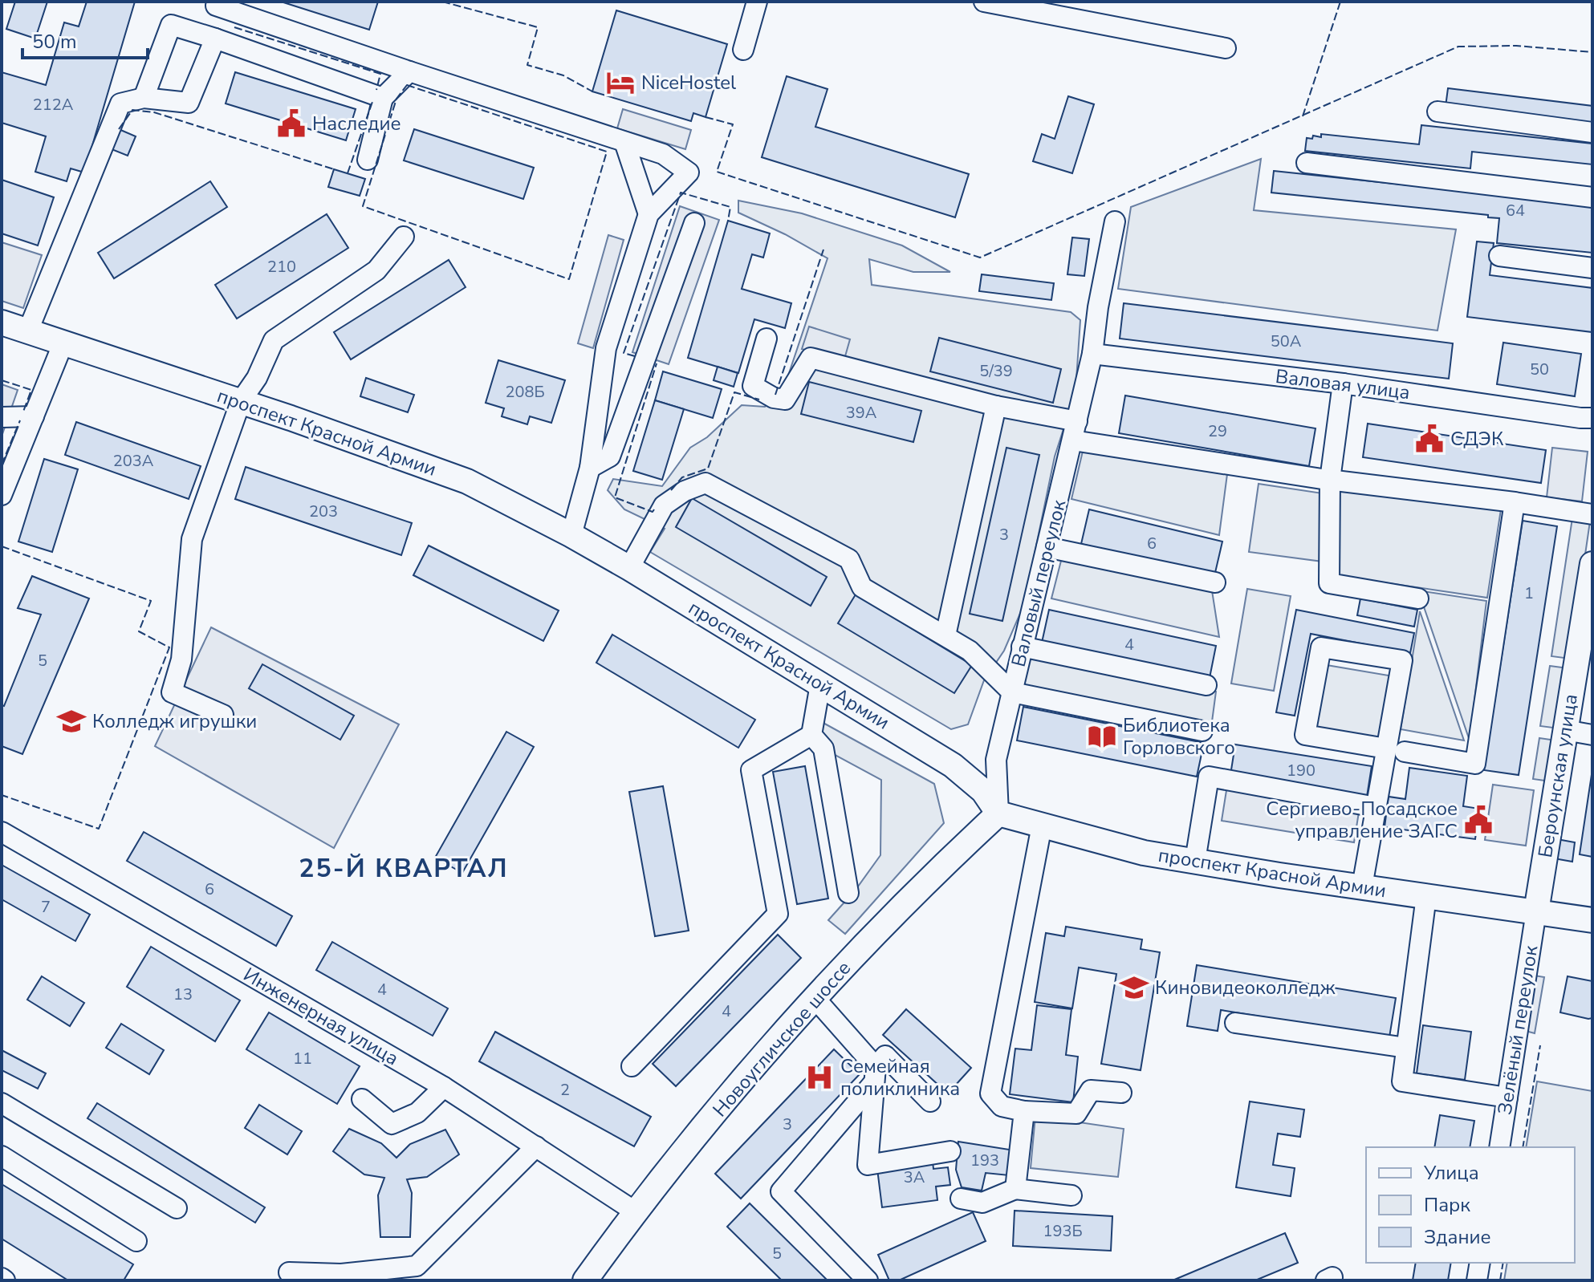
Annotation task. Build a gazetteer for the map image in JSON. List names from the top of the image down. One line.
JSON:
{"streets":{"main road":["проспект Красной Армии","Бероунская улица","Новоугличское шоссе"],"street":["Валовая улица","Валовый переулок","Инженерная улица","Зелёный переулок"]},"crossings":[["Валовая улица","Валовый переулок"],["проспект Красной Армии","Валовый переулок"],["проспект Красной Армии","Бероунская улица"],["проспект Красной Армии","Зелёный переулок"],["проспект Красной Армии","Новоугличское шоссе"],["Валовый переулок","Новоугличское шоссе"],["Бероунская улица","Зелёный переулок"],["Инженерная улица","Новоугличское шоссе"]],"districts":["25-Й КВАРТАЛ"],"places":{"hotel":["NiceHostel"],"public building":["Наследие","СДЭК","Сергиево-Посадское управление ЗАГС"],"school or university":["Колледж игрушки","Киновидеоколледж"],"library":["Библиотека Горловского"],"hospital":["Семейная поликлиника"]},"house_numbers":["212А","64","210","50А","50","5/39","208Б","39А","29","203А","203","3","6","1","4","5","190","6","7","4","13","4","11","2","3","193","3А","193Б","5"],"legend":["Улица","Парк","Здание"],"scale_bar":"50 m"}
